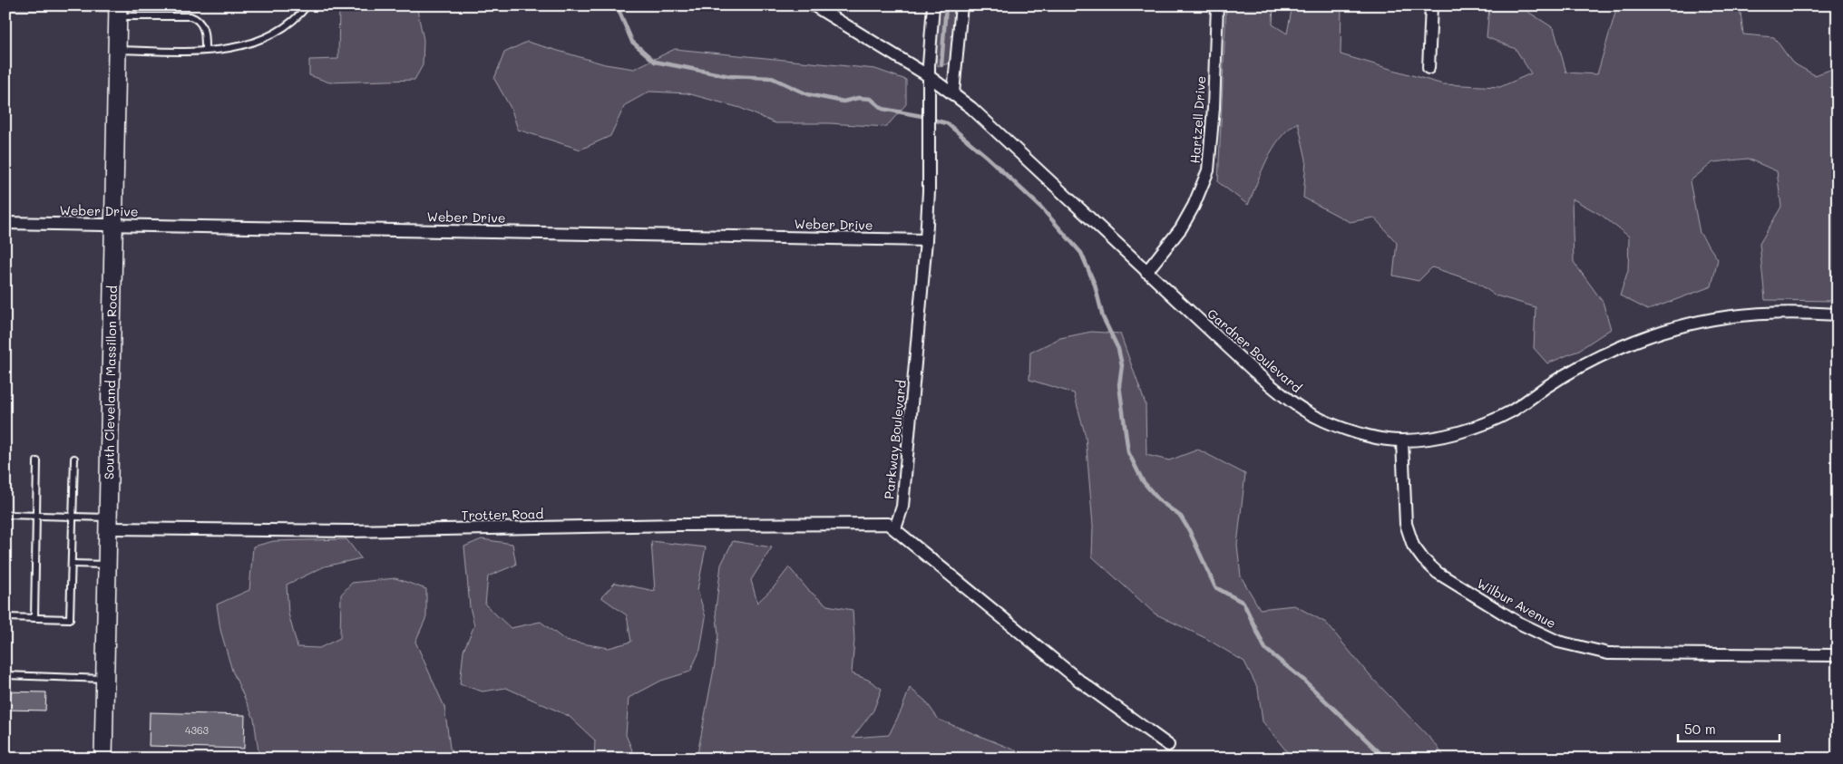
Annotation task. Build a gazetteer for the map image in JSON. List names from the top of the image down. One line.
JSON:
{"streets":{"main road":["South Cleveland Massillon Road"],"street":["Hartzell Drive","Weber Drive","Gardner Boulevard","Parkway Boulevard","Trotter Road","Wilbur Avenue"]},"crossings":[["Hartzell Drive","Gardner Boulevard"],["Weber Drive","South Cleveland Massillon Road"],["Weber Drive","Parkway Boulevard"],["Gardner Boulevard","Parkway Boulevard"],["Gardner Boulevard","Wilbur Avenue"],["South Cleveland Massillon Road","Trotter Road"],["Parkway Boulevard","Trotter Road"]],"house_numbers":["4363"],"scale_bar":"50 m"}
